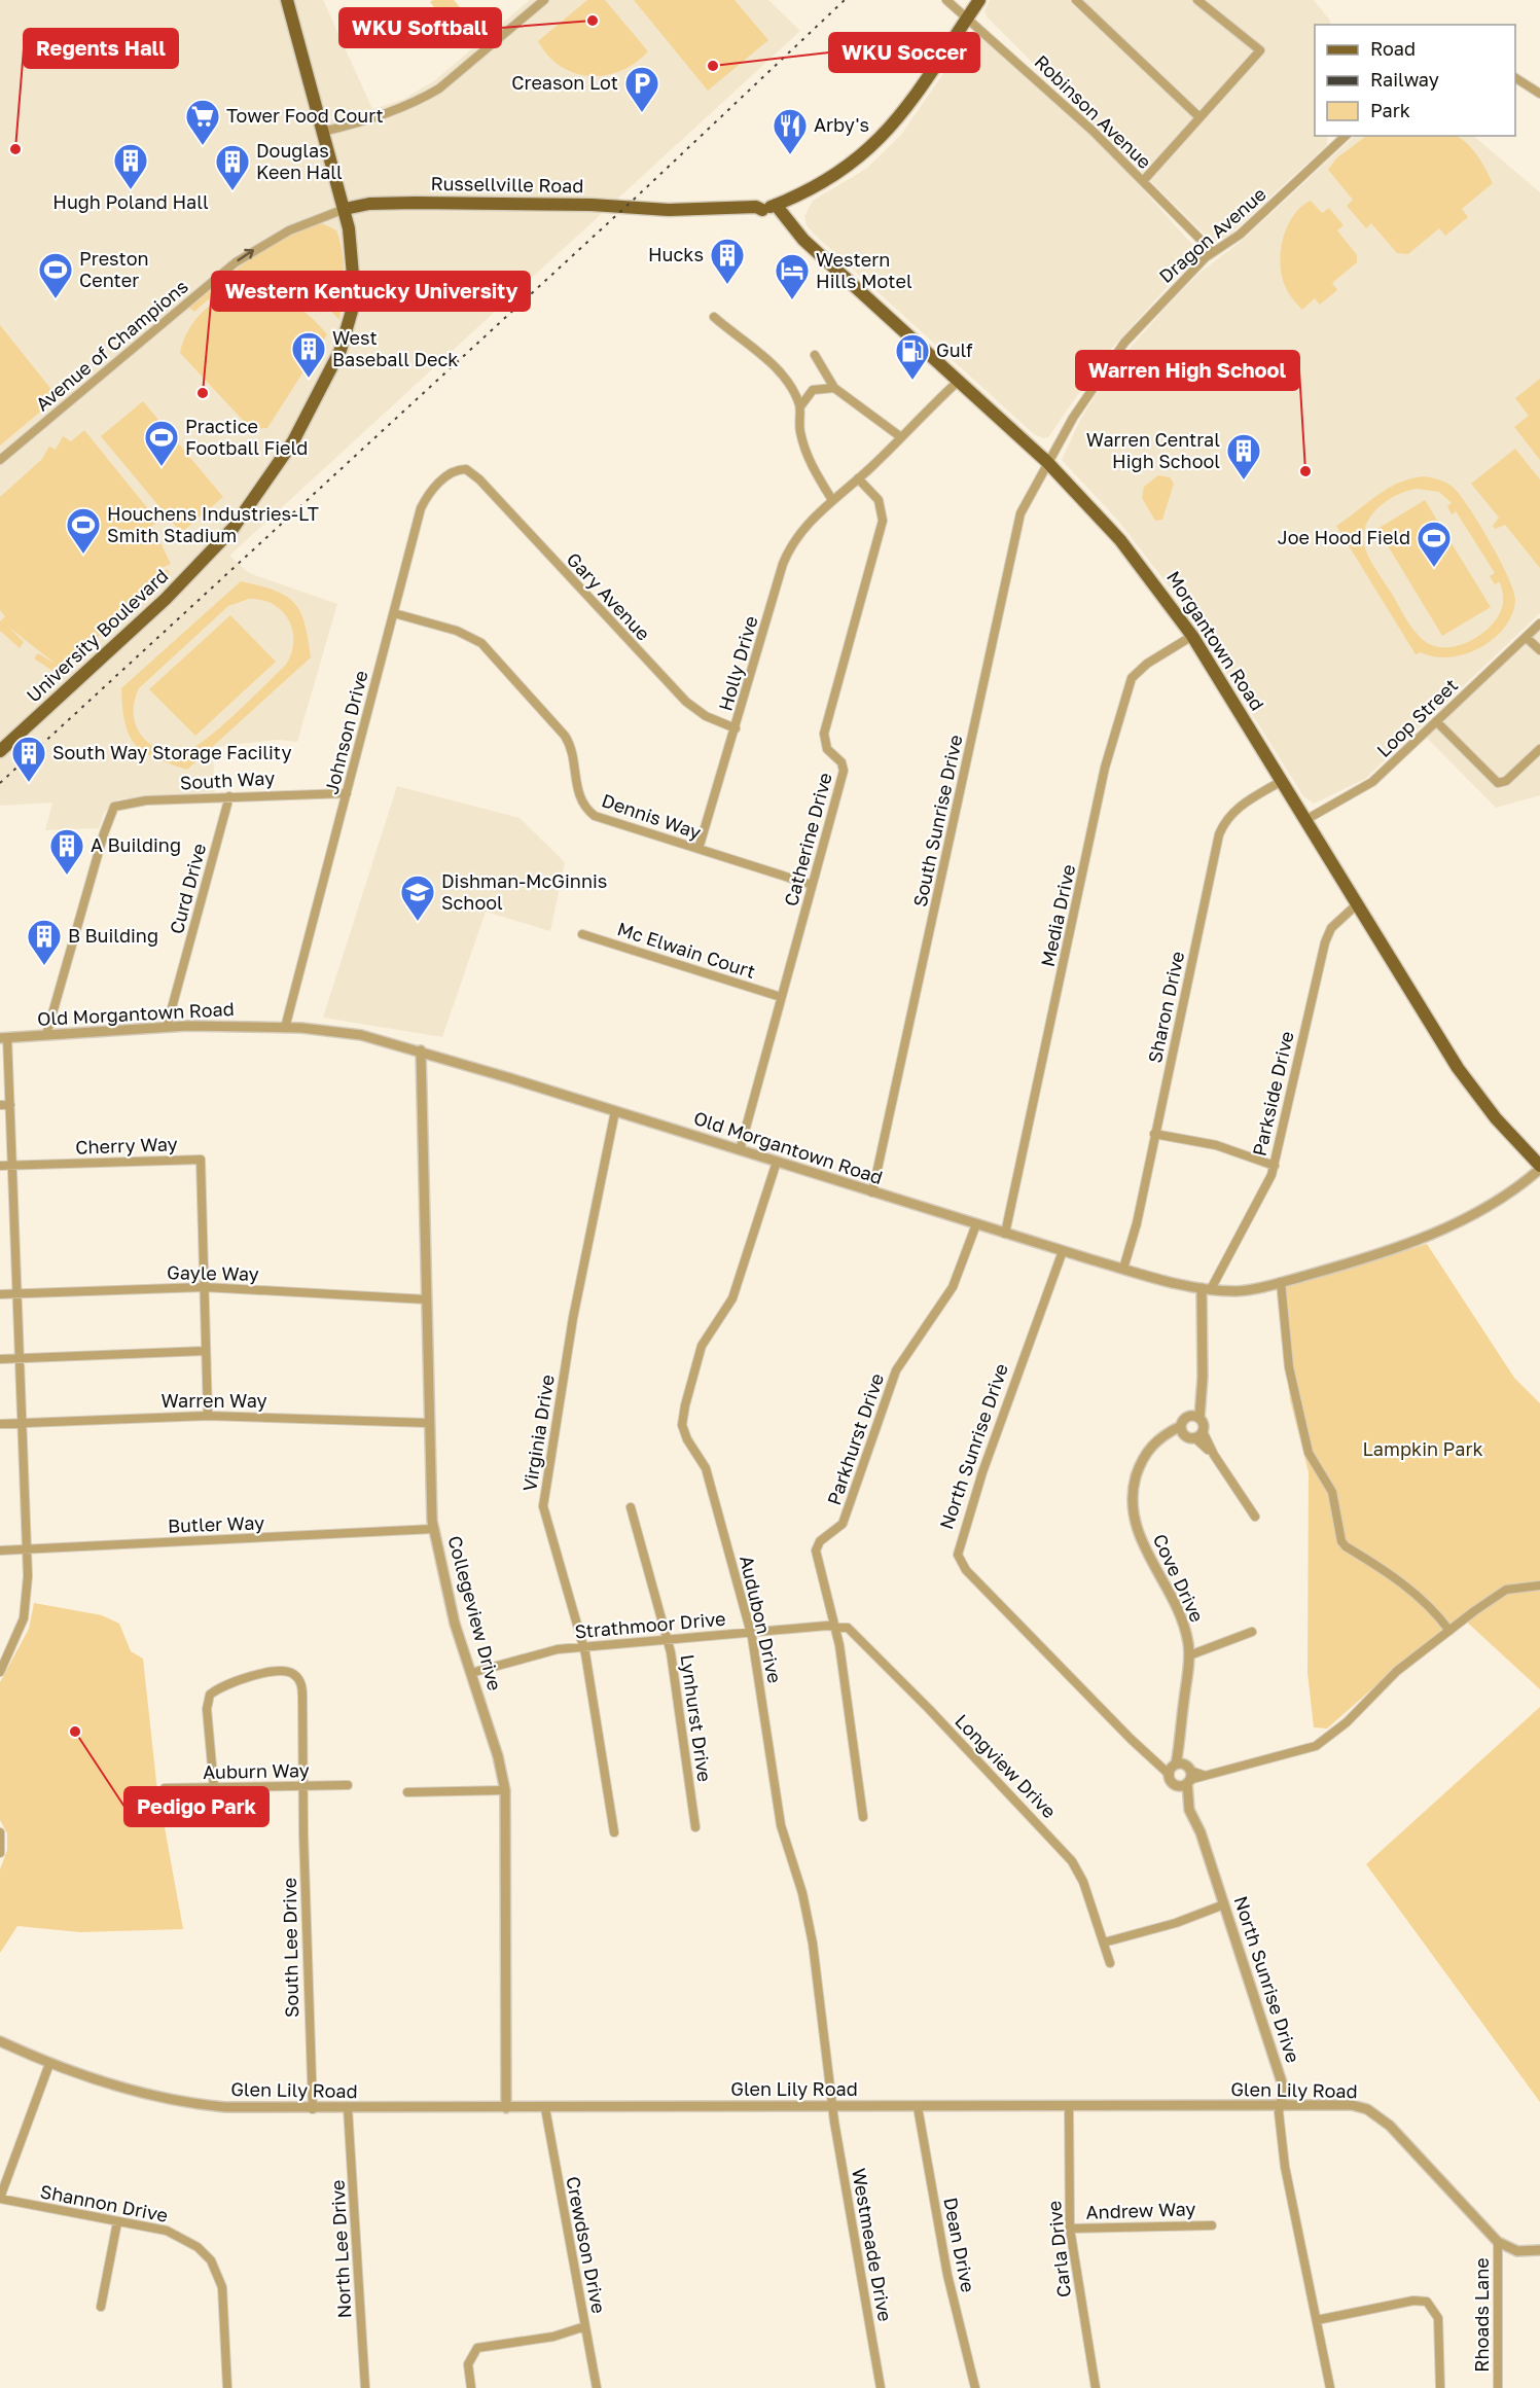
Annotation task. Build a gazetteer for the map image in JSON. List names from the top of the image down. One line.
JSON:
{"streets":{"main road":["Russellville Road","University Boulevard","Morgantown Road"],"street":["Robinson Avenue","Dragon Avenue","Avenue of Champions","Gary Avenue","Holly Drive","Loop Street","Johnson Drive","South Way","Dennis Way","South Sunrise Drive","Catherine Drive","Curd Drive","Media Drive","Mc Elwain Court","Sharon Drive","Old Morgantown Road","Parkside Drive","Cherry Way","Gayle Way","Warren Way","Virginia Drive","Parkhurst Drive","North Sunrise Drive","Butler Way","Cove Drive","Collegeview Drive","Audubon Drive","Strathmoor Drive","Lynhurst Drive","Longview Drive","Auburn Way","South Lee Drive","Glen Lily Road","Shannon Drive","Andrew Way","Crewdson Drive","Westmeade Drive","Dean Drive","North Lee Drive","Carla Drive","Rhoads Lane"]},"crossings":[["Robinson Avenue","Russellville Road"],["Robinson Avenue","Dragon Avenue"],["Russellville Road","Avenue of Champions"],["Russellville Road","University Boulevard"],["Russellville Road","Morgantown Road"],["Dragon Avenue","Morgantown Road"],["Dragon Avenue","South Sunrise Drive"],["Avenue of Champions","University Boulevard"],["Gary Avenue","Holly Drive"],["Gary Avenue","Johnson Drive"],["Morgantown Road","Holly Drive"],["Morgantown Road","Loop Street"],["Morgantown Road","South Sunrise Drive"],["Morgantown Road","Media Drive"],["Morgantown Road","Sharon Drive"],["Morgantown Road","Old Morgantown Road"],["Morgantown Road","Parkside Drive"],["Holly Drive","Dennis Way"],["Holly Drive","Catherine Drive"],["Johnson Drive","South Way"],["Johnson Drive","Dennis Way"],["Johnson Drive","Old Morgantown Road"],["South Way","Curd Drive"],["South Way","Old Morgantown Road"],["Dennis Way","Catherine Drive"],["South Sunrise Drive","Old Morgantown Road"],["Catherine Drive","Mc Elwain Court"],["Catherine Drive","Old Morgantown Road"],["Curd Drive","Old Morgantown Road"],["Media Drive","Old Morgantown Road"],["Sharon Drive","Old Morgantown Road"],["Old Morgantown Road","Parkside Drive"],["Old Morgantown Road","Virginia Drive"],["Old Morgantown Road","Parkhurst Drive"],["Old Morgantown Road","North Sunrise Drive"],["Old Morgantown Road","Collegeview Drive"],["Old Morgantown Road","Audubon Drive"],["Parkside Drive","Cove Drive"],["Cherry Way","Gayle Way"],["Gayle Way","Collegeview Drive"],["Warren Way","Collegeview Drive"],["Virginia Drive","Strathmoor Drive"],["Parkhurst Drive","Strathmoor Drive"],["Parkhurst Drive","Longview Drive"],["North Sunrise Drive","Cove Drive"],["North Sunrise Drive","Glen Lily Road"],["Butler Way","Collegeview Drive"],["Collegeview Drive","Strathmoor Drive"],["Collegeview Drive","Glen Lily Road"],["Audubon Drive","Strathmoor Drive"],["Audubon Drive","Glen Lily Road"],["Audubon Drive","Westmeade Drive"],["Strathmoor Drive","Lynhurst Drive"],["Strathmoor Drive","Longview Drive"],["Auburn Way","South Lee Drive"],["South Lee Drive","Glen Lily Road"],["Glen Lily Road","Crewdson Drive"],["Glen Lily Road","Westmeade Drive"],["Glen Lily Road","Dean Drive"],["Glen Lily Road","North Lee Drive"],["Glen Lily Road","Carla Drive"],["Glen Lily Road","Rhoads Lane"],["Andrew Way","Carla Drive"]],"one_way":["Avenue of Champions"],"parks":["Lampkin Park"],"places":{"other":["WKU Softball","WKU Soccer","Regents Hall","Western Kentucky University","Warren High School","Pedigo Park"],"parking":["Creason Lot"],"supermarket":["Tower Food Court"],"restaurant":["Arby's"],"building":["Hugh Poland Hall","Douglas Keen Hall","Hucks","West Baseball Deck","Warren Central High School","South Way Storage Facility","A Building","B Building"],"sports":["Preston Center","Practice Football Field","Houchens Industries-LT Smith Stadium","Joe Hood Field"],"hotel":["Western Hills Motel"],"fuel station":["Gulf"],"school or university":["Dishman-McGinnis School"]},"legend":["Road","Railway","Park"]}
